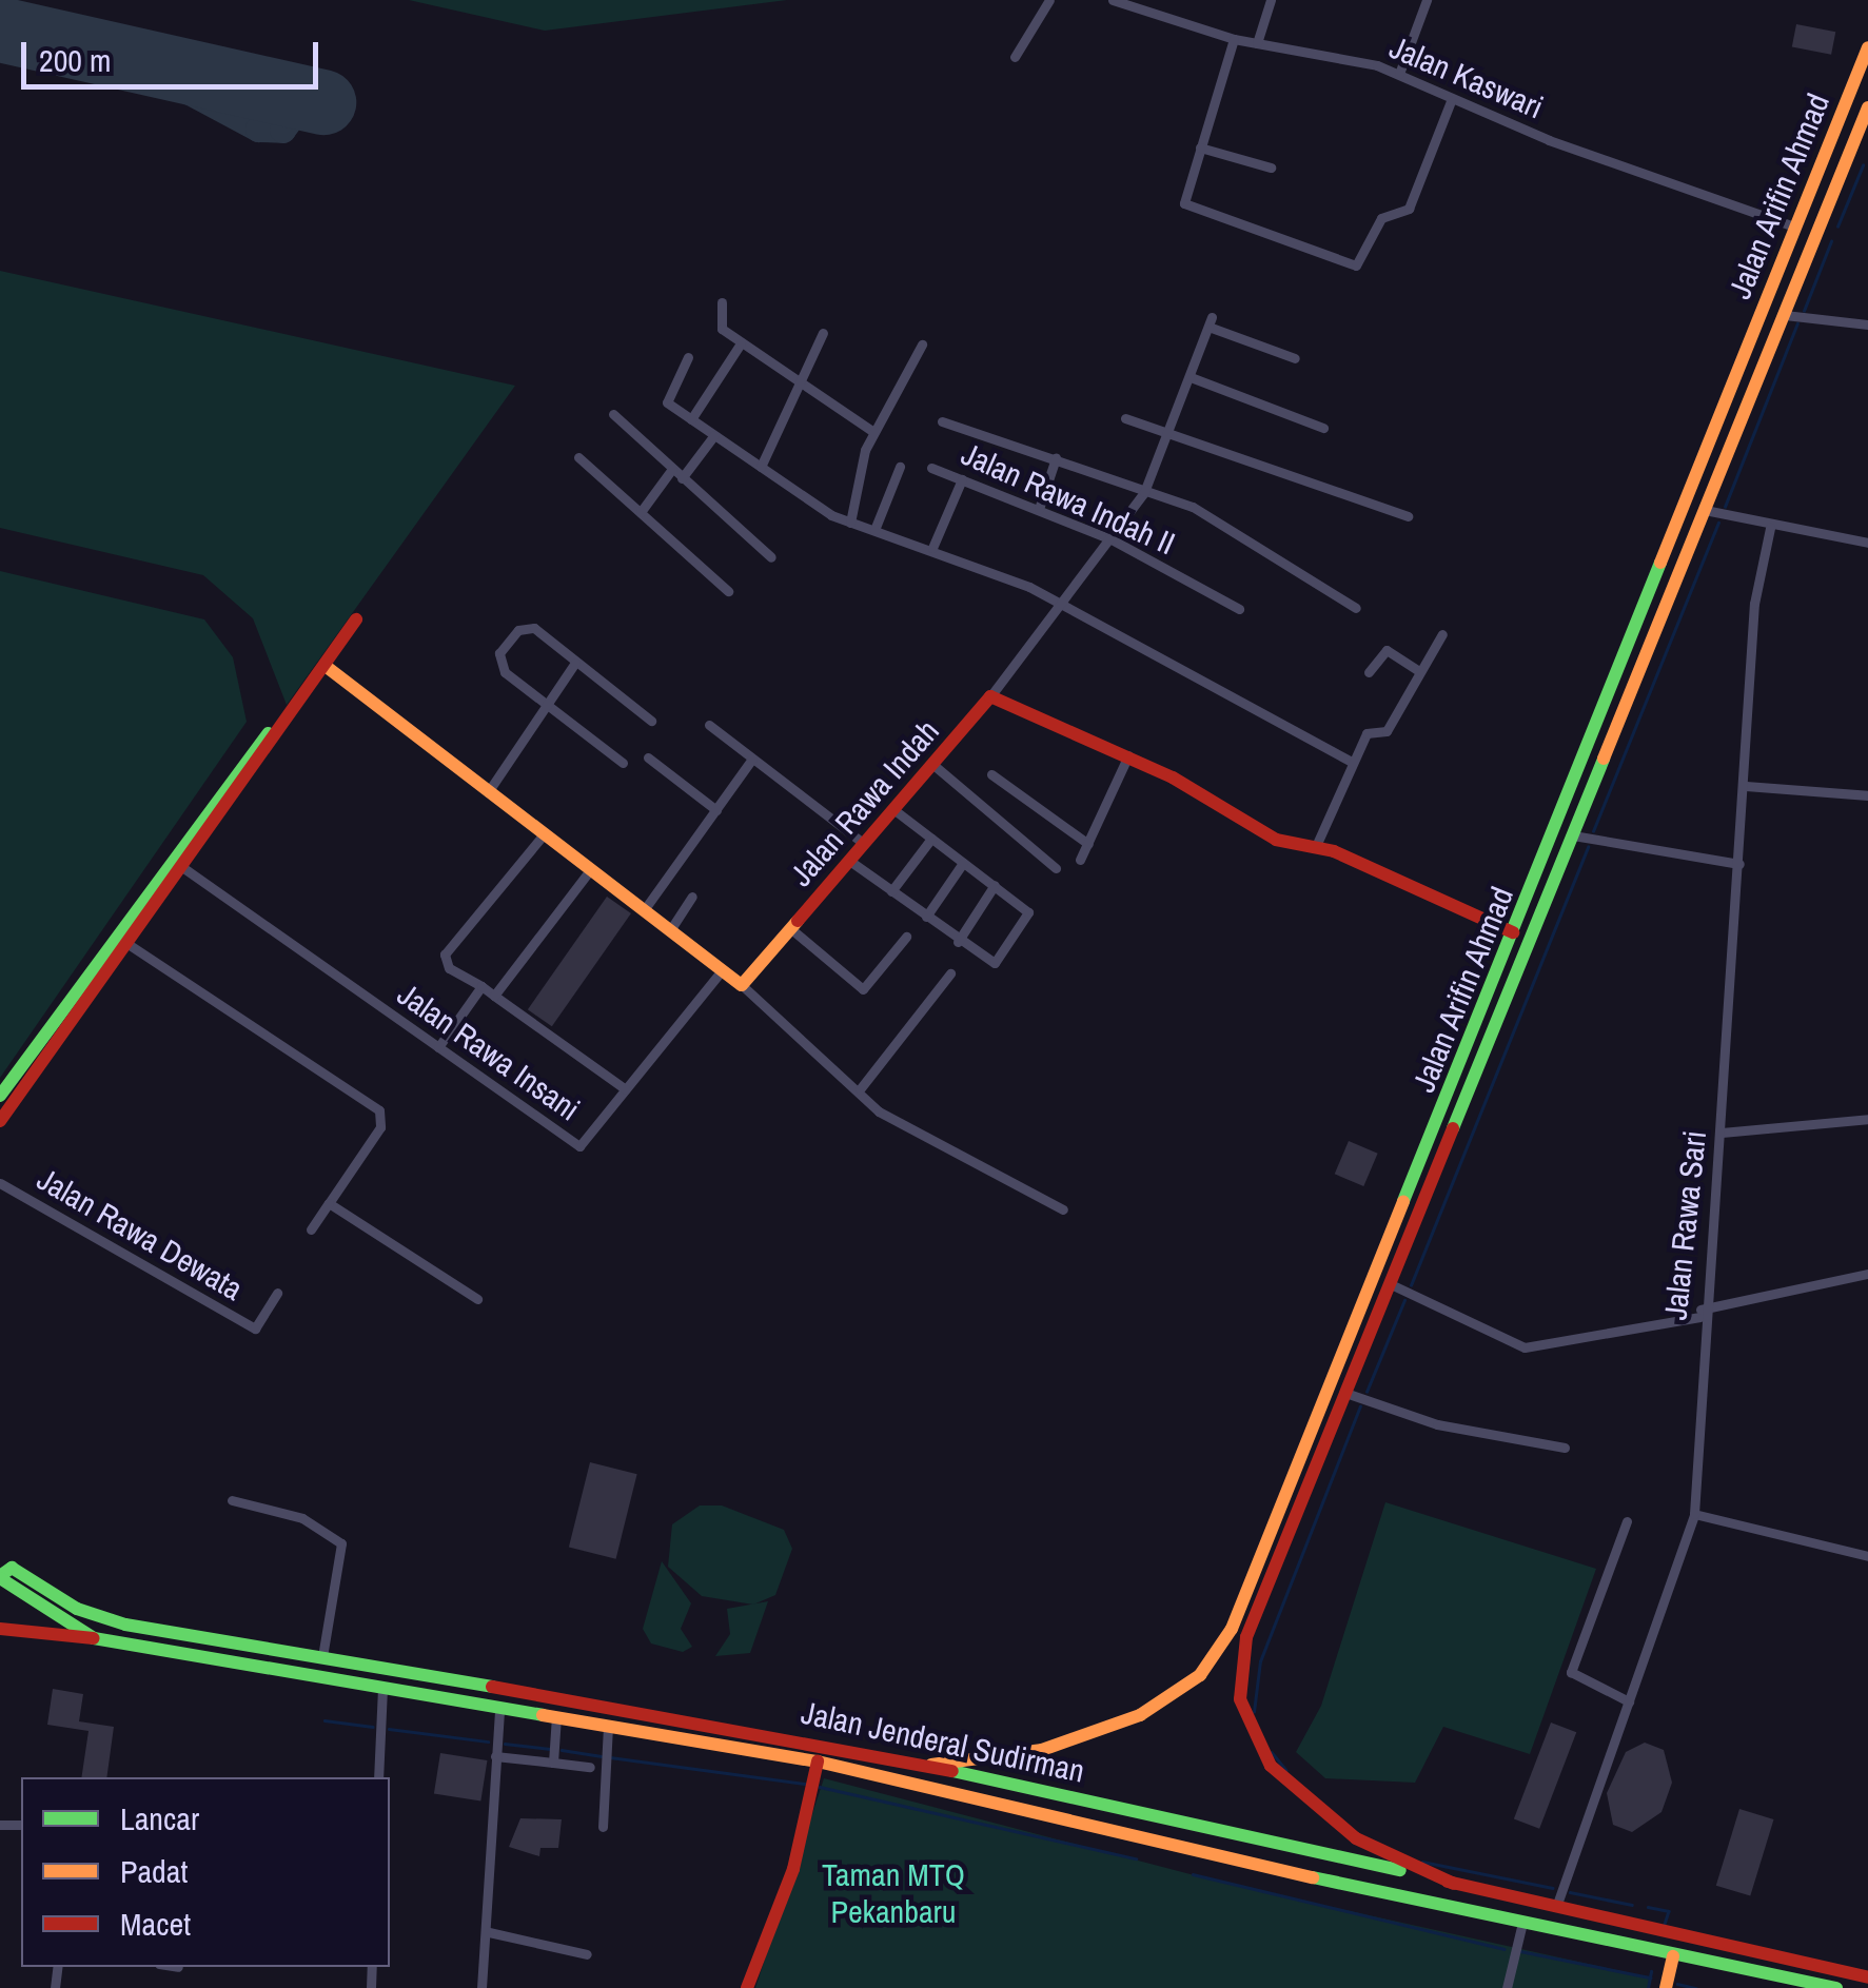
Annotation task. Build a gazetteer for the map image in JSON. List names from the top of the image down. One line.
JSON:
{"streets":{"main road":["Jalan Arifin Ahmad","Jalan Rawa Indah","Jalan Jenderal Sudirman"],"street":["Jalan Kaswari","Jalan Rawa Indah II","Jalan Rawa Insani","Jalan Rawa Sari","Jalan Rawa Dewata"]},"crossings":[["Jalan Kaswari","Jalan Arifin Ahmad"],["Jalan Arifin Ahmad","Jalan Jenderal Sudirman"],["Jalan Rawa Sari","Jalan Jenderal Sudirman"]],"parks":["Taman MTQ Pekanbaru"],"legend":["Lancar","Padat","Macet"],"scale_bar":"200 m"}
